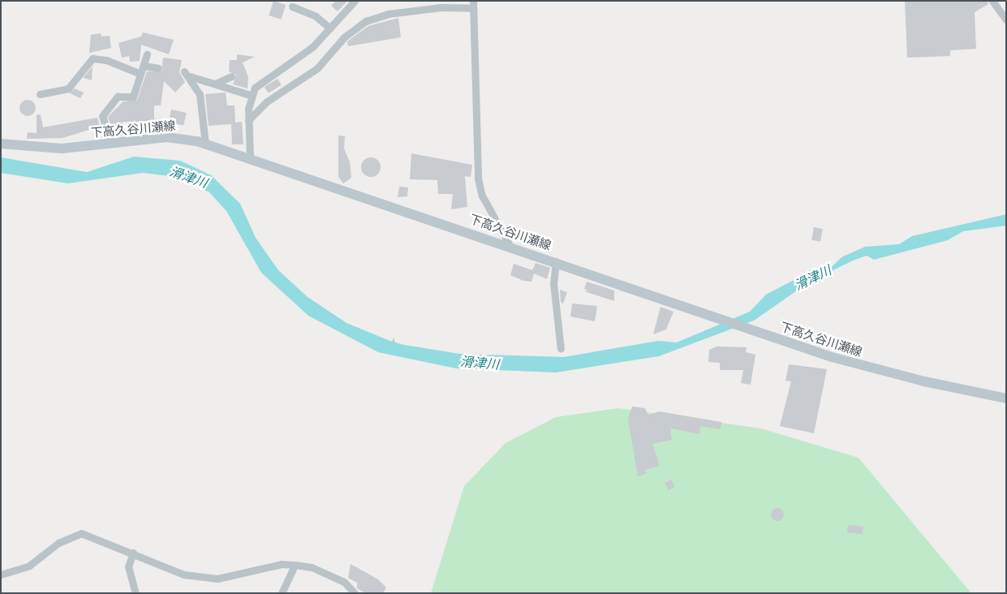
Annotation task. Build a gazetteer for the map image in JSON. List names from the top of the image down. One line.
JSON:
{"streets":{"main road":["下高久谷川瀬線"]},"water":["滑津川"]}
